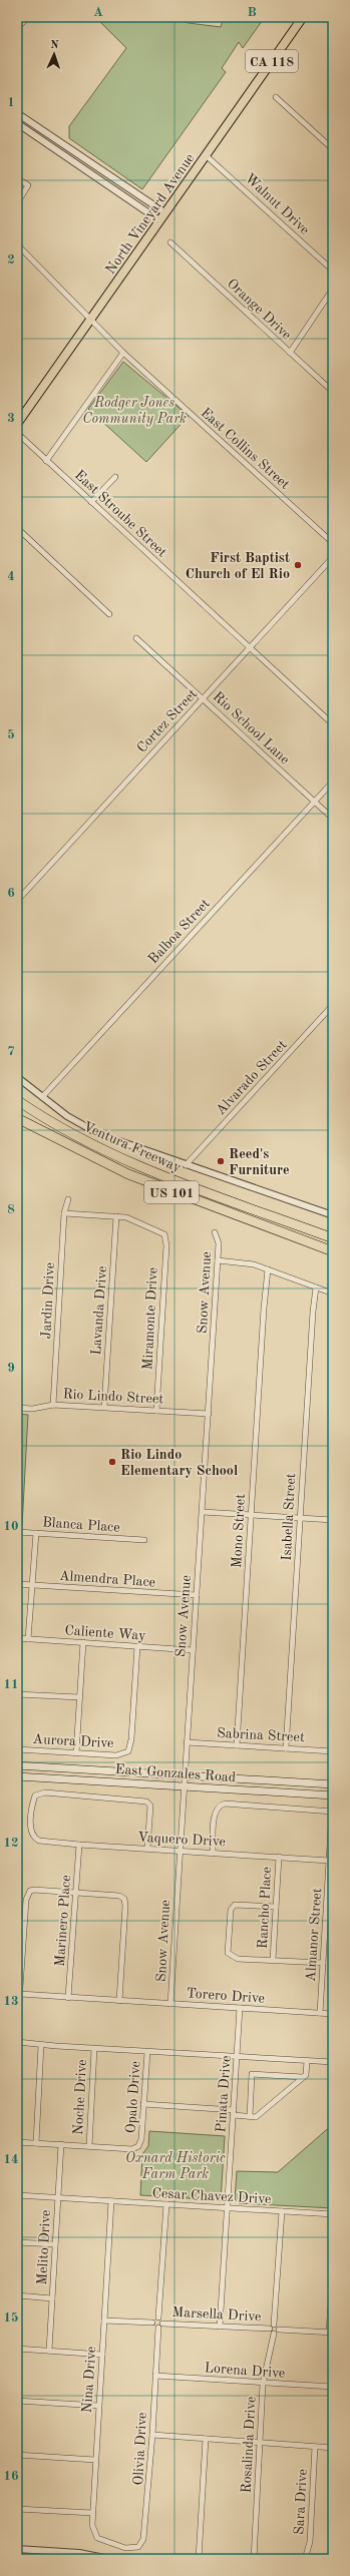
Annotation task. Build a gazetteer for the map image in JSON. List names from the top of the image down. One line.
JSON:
{"streets":{"highway":["Ventura Freeway","US 101"],"main road":["CA 118","North Vineyard Avenue","East Gonzales Road"],"street":["Walnut Drive","Orange Drive","East Collins Street","East Stroube Street","Cortez Street","Rio School Lane","Balboa Street","Alvarado Street","Snow Avenue","Jardin Drive","Lavanda Drive","Miramonte Drive","Rio Lindo Street","Isabella Street","Blanca Place","Mono Street","Almendra Place","Caliente Way","Sabrina Street","Aurora Drive","Vaquero Drive","Rancho Place","Marinero Place","Almanor Street","Torero Drive","Pinata Drive","Noche Drive","Opalo Drive","Cesar Chavez Drive","Melito Drive","Marsella Drive","Lorena Drive","Nina Drive","Rosalinda Drive","Olivia Drive","Sara Drive"]},"crossings":[["Walnut Drive","North Vineyard Avenue"],["North Vineyard Avenue","East Collins Street"],["East Stroube Street","Cortez Street"],["Cortez Street","Rio School Lane"],["Rio School Lane","Balboa Street"],["Snow Avenue","Rio Lindo Street"],["Snow Avenue","Almendra Place"],["Snow Avenue","Caliente Way"],["Snow Avenue","Sabrina Street"],["Snow Avenue","East Gonzales Road"],["Snow Avenue","Vaquero Drive"],["Snow Avenue","Torero Drive"],["Jardin Drive","Rio Lindo Street"],["Lavanda Drive","Miramonte Drive"],["Lavanda Drive","Rio Lindo Street"],["Miramonte Drive","Rio Lindo Street"],["Isabella Street","Sabrina Street"],["Mono Street","Sabrina Street"],["Caliente Way","Aurora Drive"],["Vaquero Drive","Rancho Place"],["Vaquero Drive","Marinero Place"],["Vaquero Drive","Almanor Street"],["Marinero Place","Torero Drive"],["Almanor Street","Torero Drive"],["Torero Drive","Pinata Drive"],["Pinata Drive","Cesar Chavez Drive"],["Pinata Drive","Marsella Drive"],["Noche Drive","Opalo Drive"],["Cesar Chavez Drive","Melito Drive"],["Cesar Chavez Drive","Nina Drive"],["Marsella Drive","Nina Drive"],["Lorena Drive","Rosalinda Drive"],["Lorena Drive","Olivia Drive"],["Nina Drive","Olivia Drive"]],"parks":["Rodger Jones Community Park","Oxnard Historic Farm Park"],"places":["First Baptist Church of El Rio","Reed's Furniture","Rio Lindo Elementary School"],"north":"top","grid":{"columns":["A","B"],"rows":["1","2","3","4","5","6","7","8","9","10","11","12","13","14","15","16"]}}
